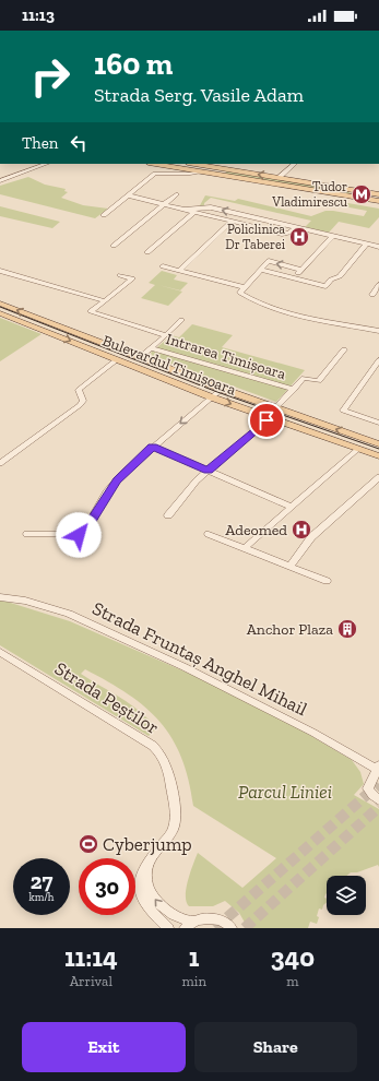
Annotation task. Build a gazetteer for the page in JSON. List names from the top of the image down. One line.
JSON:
{"streets":{"main road":["Bulevardul Timișoara"],"street":["Intrarea Timișoara","Strada Fruntaș Anghel Mihail","Strada Peștilor"]},"parks":["Parcul Liniei"],"places":{"metro station":["Tudor Vladimirescu"],"hospital":["Policlinica Dr Taberei","Adeomed"],"building":["Anchor Plaza"],"sports":["Cyberjump"]},"page":{"status":"11:13","turn":["160 m","Strada Serg. Vasile Adam"],"then":"Then","speed":"27 km/h","limit":"30","eta":["11:14","Arrival","1","min","340","m"],"buttons":["Exit","Share"]}}
